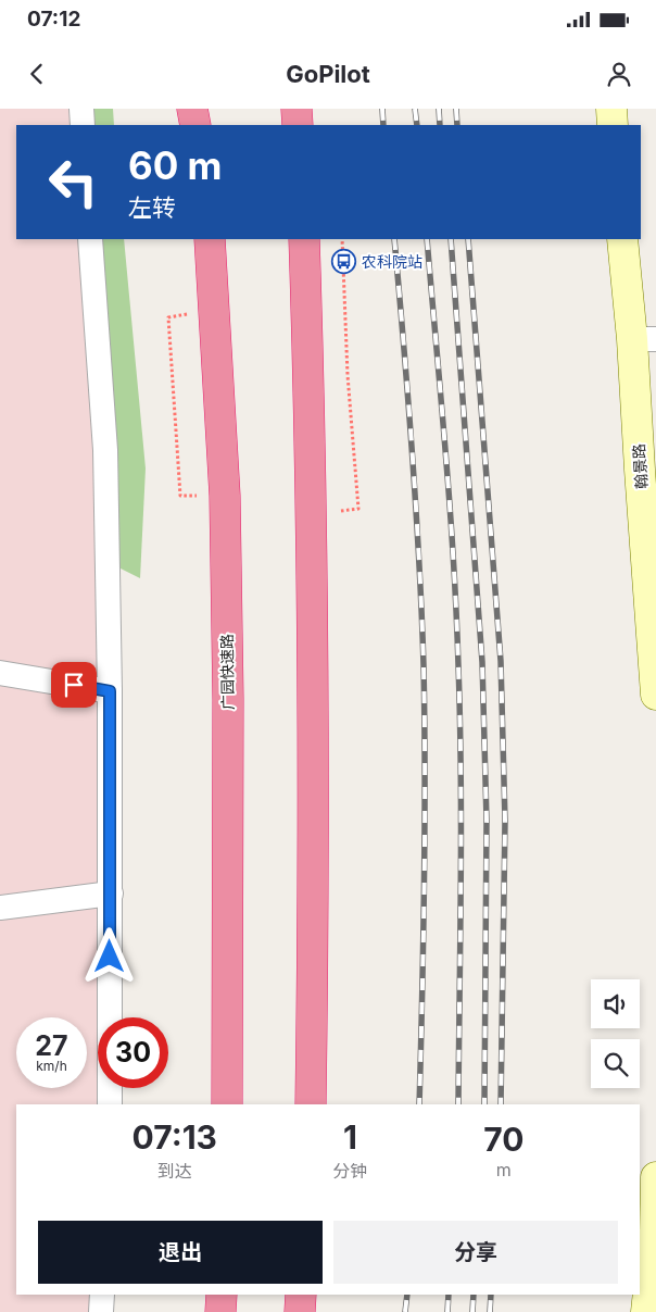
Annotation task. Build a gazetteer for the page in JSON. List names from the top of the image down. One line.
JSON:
{"streets":{"highway":["广园快速路"],"street":["翰景路"]},"places":{"bus stop":["农科院站"]},"page":{"status":"07:12","header":"GoPilot","turn":["60 m","左转"],"speed":"27 km/h","limit":"30","eta":["07:13","到达","1","分钟","70","m"],"buttons":["退出","分享"]}}
